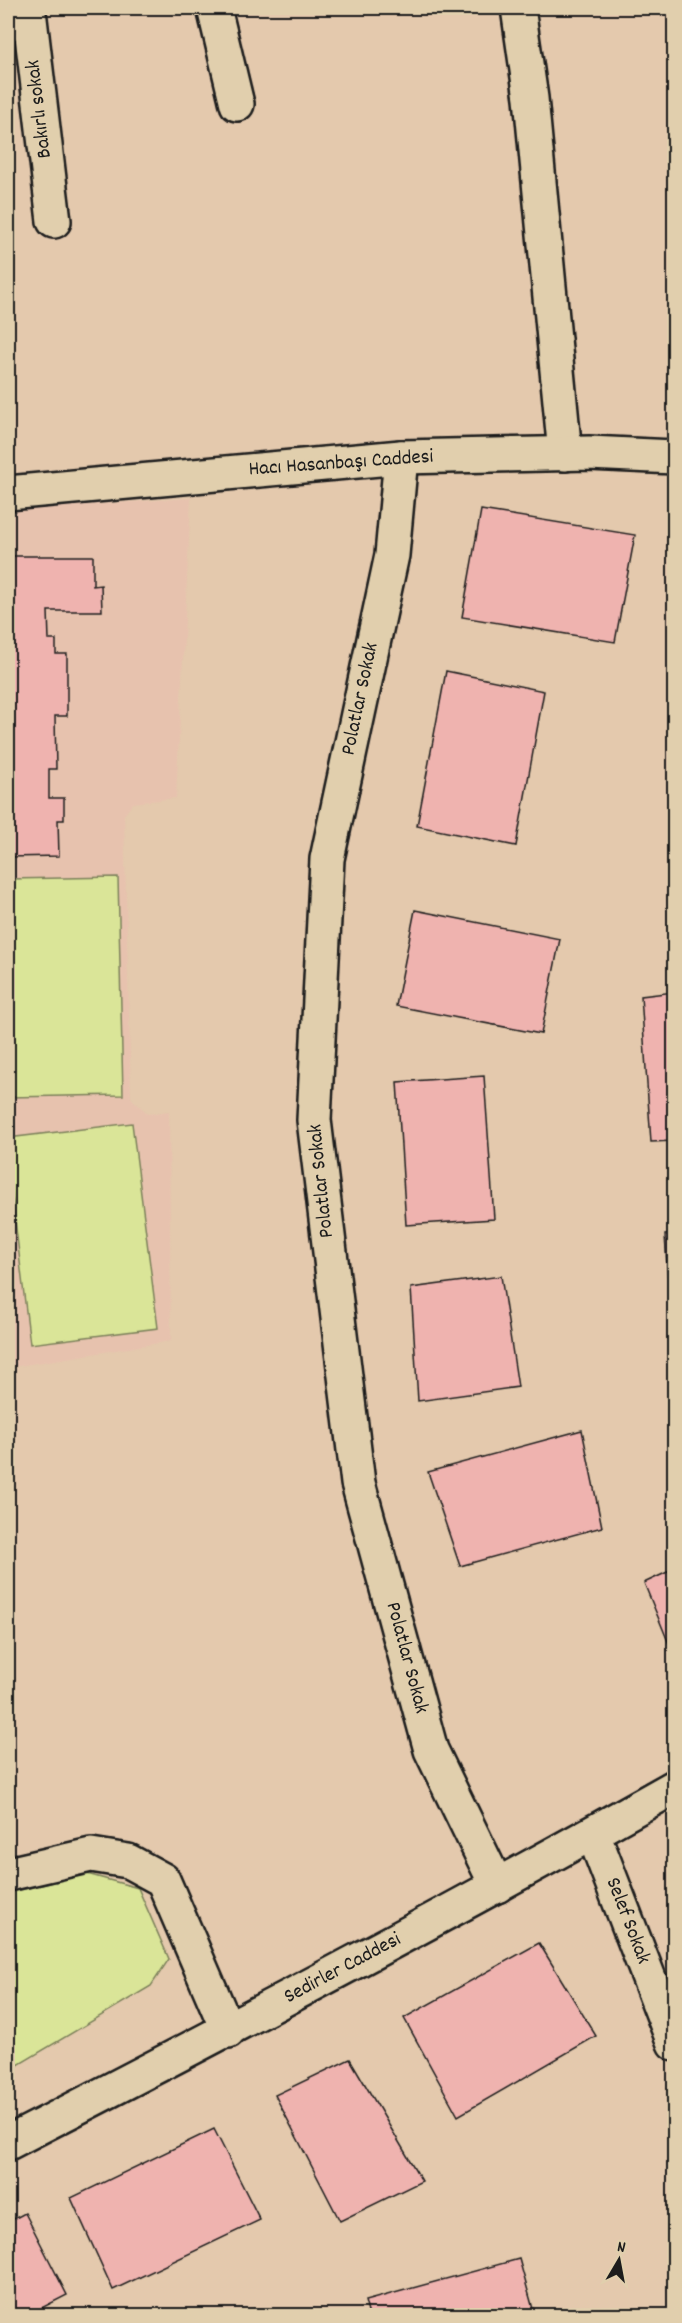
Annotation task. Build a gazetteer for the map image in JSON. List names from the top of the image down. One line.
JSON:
{"streets":{"street":["Bakırlı sokak","Hacı Hasanbaşı Caddesi","Polatlar Sokak","Selef Sokak","Sedirler Caddesi"]},"crossings":[["Hacı Hasanbaşı Caddesi","Polatlar Sokak"],["Polatlar Sokak","Sedirler Caddesi"],["Selef Sokak","Sedirler Caddesi"]],"north":"top"}
